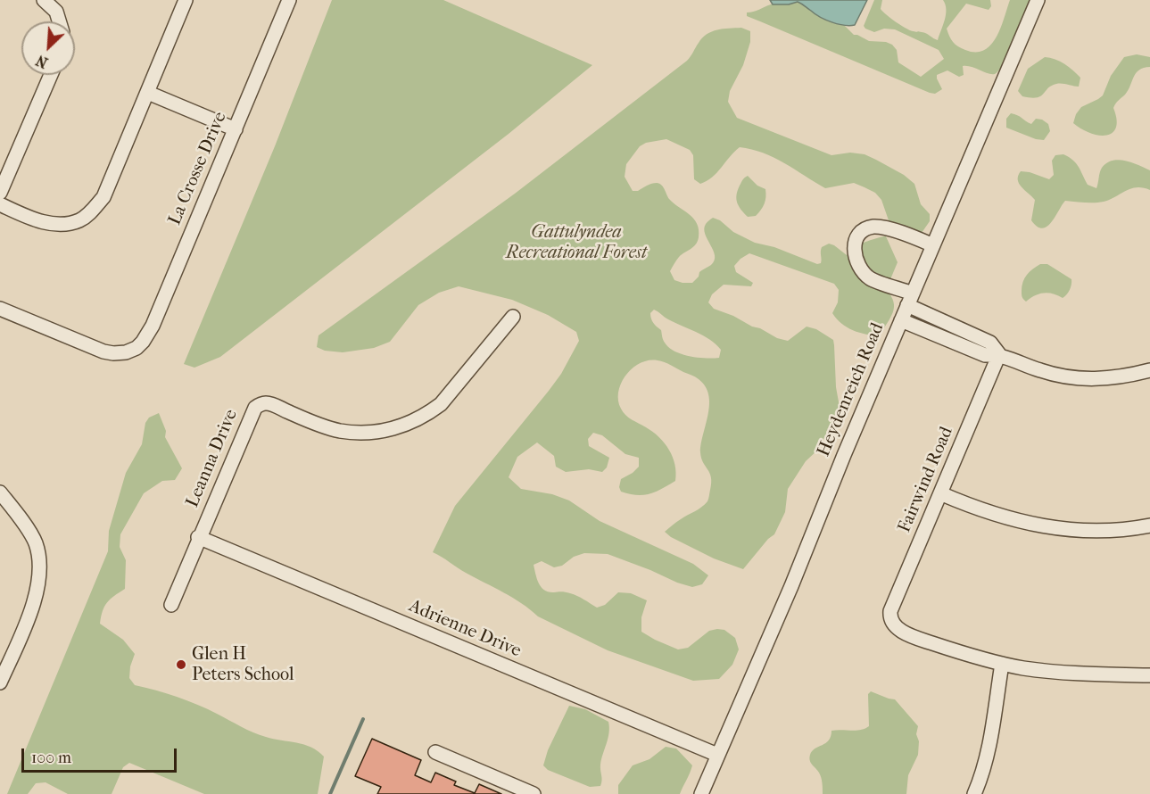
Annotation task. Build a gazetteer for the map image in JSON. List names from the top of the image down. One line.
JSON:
{"streets":{"street":["La Crosse Drive","Heydenreich Road","Leanna Drive","Fairwind Road","Adrienne Drive"]},"crossings":[["Heydenreich Road","Adrienne Drive"],["Leanna Drive","Adrienne Drive"]],"parks":["Gattulyndea Recreational Forest"],"places":["Glen H Peters School"],"scale_bar":"100 m","north":"bottom left"}
